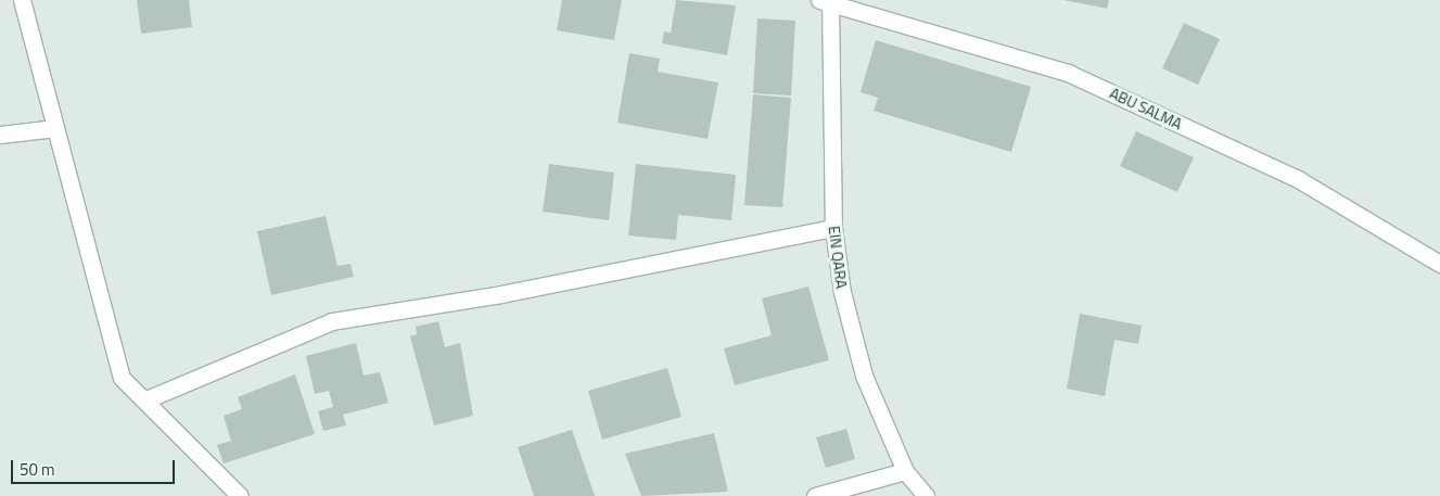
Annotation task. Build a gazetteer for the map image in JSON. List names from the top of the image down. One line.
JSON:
{"streets":{"street":["ABU SALMA","EIN QARA"]},"crossings":[["ABU SALMA","EIN QARA"]],"scale_bar":"50 m"}
